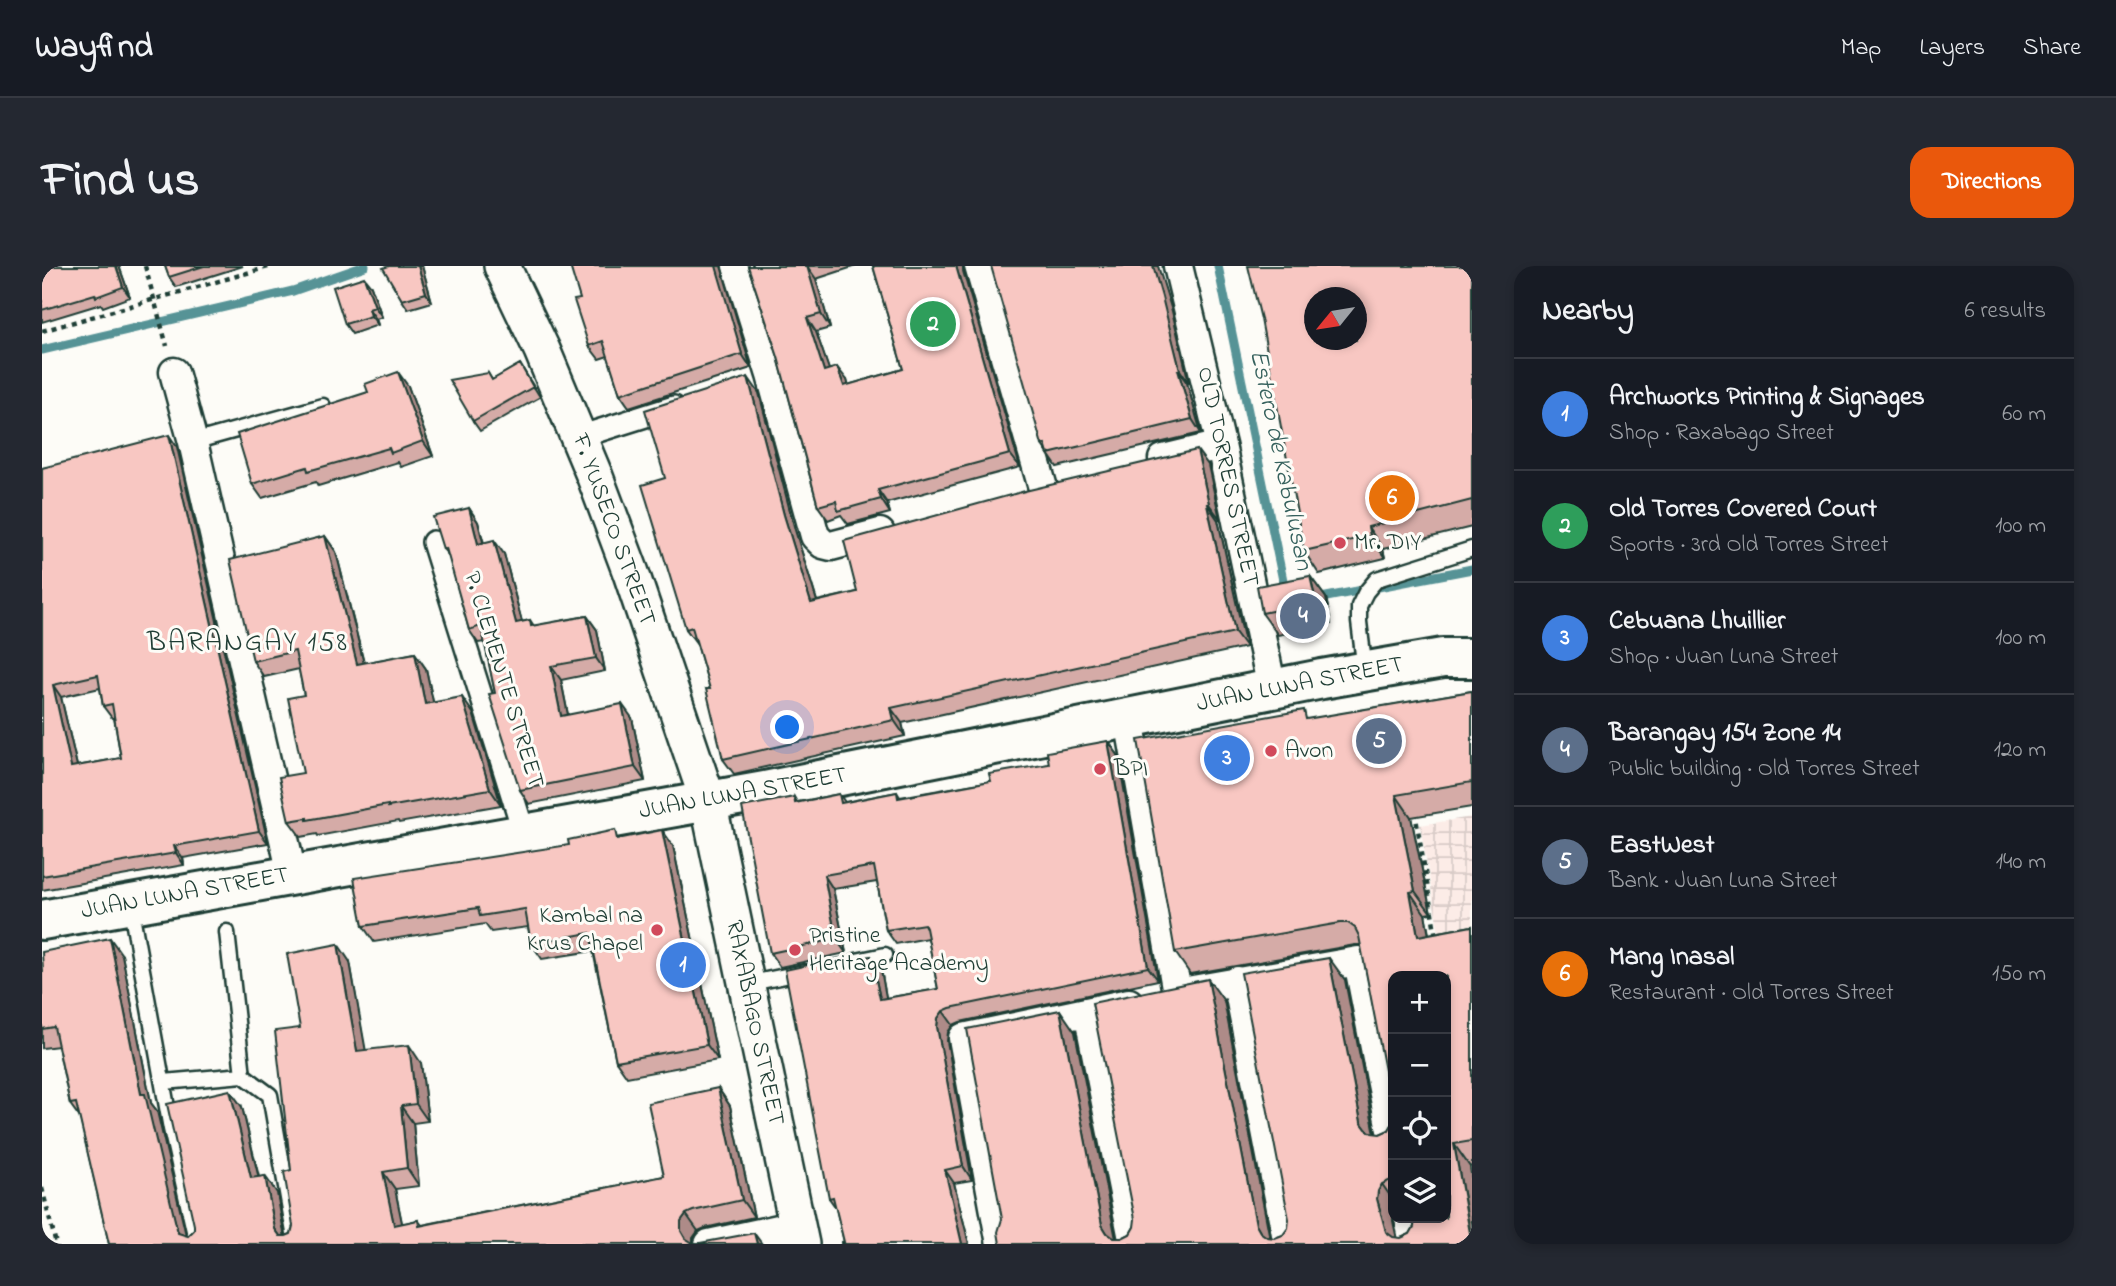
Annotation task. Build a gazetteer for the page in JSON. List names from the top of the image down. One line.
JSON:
{"streets":{"main road":["JUAN LUNA STREET"],"street":["OLD TORRES STREET","F. YUSECO STREET","P. CLEMENTE STREET","RAXABAGO STREET"]},"crossings":[["OLD TORRES STREET","JUAN LUNA STREET"],["F. YUSECO STREET","JUAN LUNA STREET"],["F. YUSECO STREET","RAXABAGO STREET"],["P. CLEMENTE STREET","JUAN LUNA STREET"],["JUAN LUNA STREET","RAXABAGO STREET"]],"districts":["BARANGAY 158"],"water":["Estero de Kabulusan"],"places":["Mr. DIY","Avon","BPI","Kambal na Krus Chapel","Pristine Heritage Academy"],"north":"bottom left","page":{"header":"Wayfind","nav":["Map","Layers","Share"],"title":"Find us","buttons":"Directions","heading":["Nearby","6 results"],"pins":["2","6","4","5","3","1"],"list":[{"mark":"1","name":"Archworks Printing & Signages","note":"Shop · Raxabago Street","value":"60 m"},{"mark":"2","name":"Old Torres Covered Court","note":"Sports · 3rd Old Torres Street","value":"100 m"},{"mark":"3","name":"Cebuana Lhuillier","note":"Shop · Juan Luna Street","value":"100 m"},{"mark":"4","name":"Barangay 154 Zone 14","note":"Public building · Old Torres Street","value":"120 m"},{"mark":"5","name":"EastWest","note":"Bank · Juan Luna Street","value":"140 m"},{"mark":"6","name":"Mang Inasal","note":"Restaurant · Old Torres Street","value":"150 m"}],"map_buttons":["+","−"]}}
